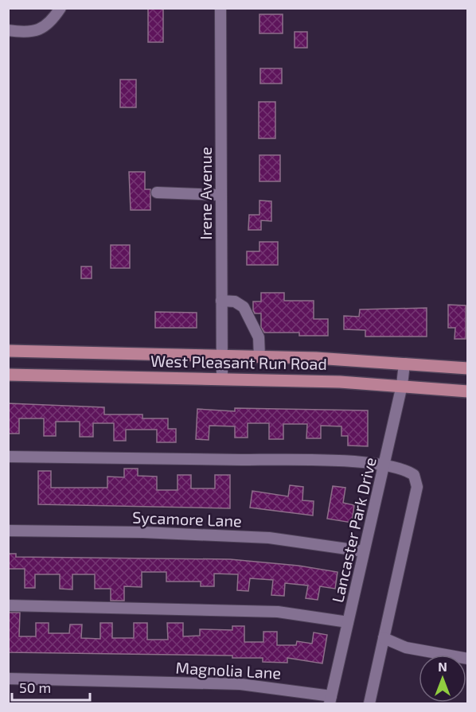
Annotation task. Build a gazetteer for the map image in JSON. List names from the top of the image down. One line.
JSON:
{"streets":{"main road":["West Pleasant Run Road"],"street":["Irene Avenue","Sycamore Lane","Lancaster Park Drive","Magnolia Lane"]},"crossings":[["Irene Avenue","West Pleasant Run Road"],["West Pleasant Run Road","Lancaster Park Drive"],["Sycamore Lane","Lancaster Park Drive"],["Lancaster Park Drive","Magnolia Lane"]],"scale_bar":"50 m","north":"top"}
